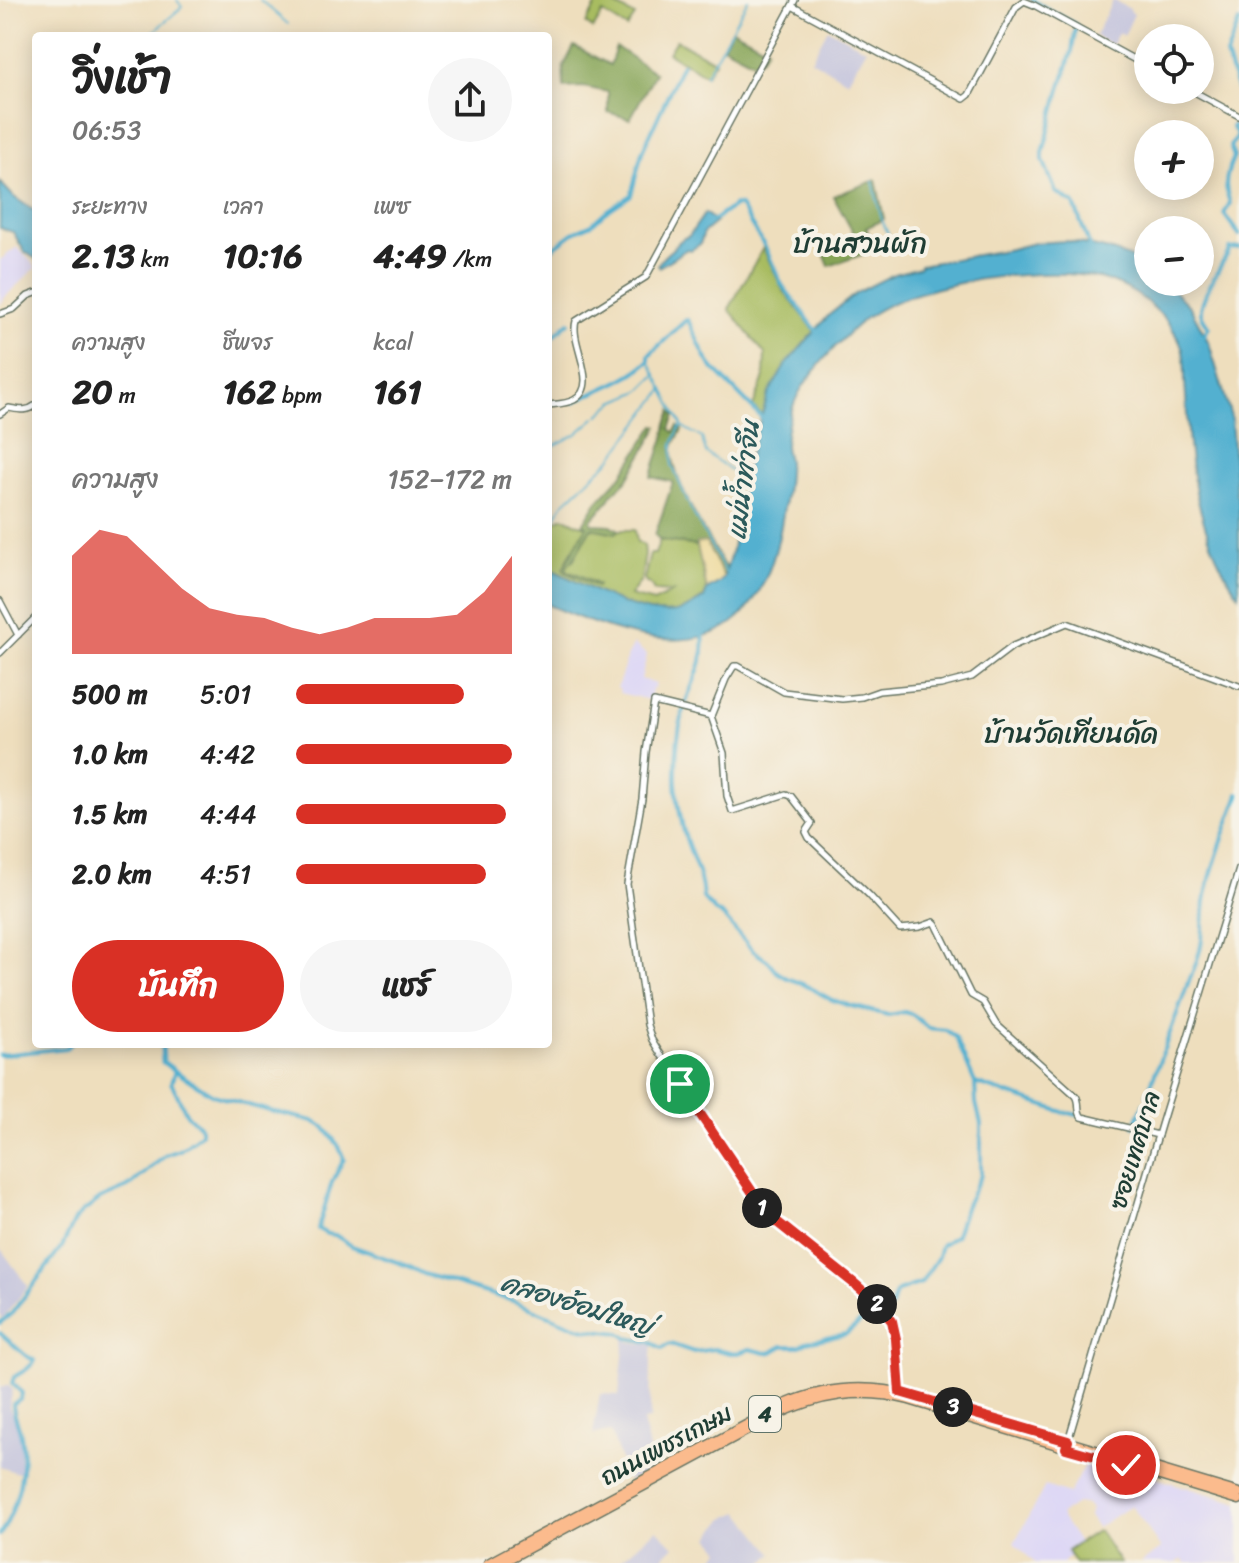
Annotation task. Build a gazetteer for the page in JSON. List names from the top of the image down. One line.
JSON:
{"streets":{"main road":["4","ถนนเพชรเกษม"],"street":["ซอยเทศบาล"]},"crossings":[["ซอยเทศบาล","ถนนเพชรเกษม"]],"districts":["บ้านสวนผัก","บ้านวัดเทียนดัด"],"water":["แม่น้ำท่าจีน","คลองอ้อมใหญ่"],"page":{"map_buttons":["+","−"],"heading":["วิ่งเช้า","06:53"],"stats":[["ระยะทาง","2.13 km"],["เวลา","10:16"],["เพซ","4:49 /km"],["ความสูง","20 m"],["ชีพจร","162 bpm"],["kcal","161"]],"chart":["ความสูง","152–172 m"],"list":[{"name":"500 m","note":"5:01"},{"name":"1.0 km","note":"4:42"},{"name":"1.5 km","note":"4:44"},{"name":"2.0 km","note":"4:51"}],"buttons":["บันทึก","แชร์"],"pins":["1","2","3"]}}
